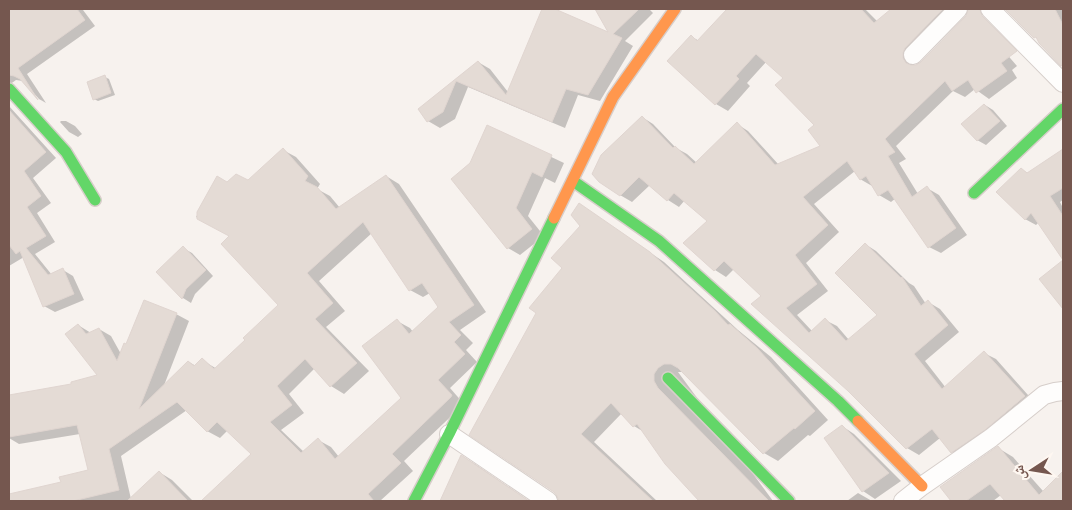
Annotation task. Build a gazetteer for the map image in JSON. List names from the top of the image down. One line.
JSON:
{"north":"left"}
